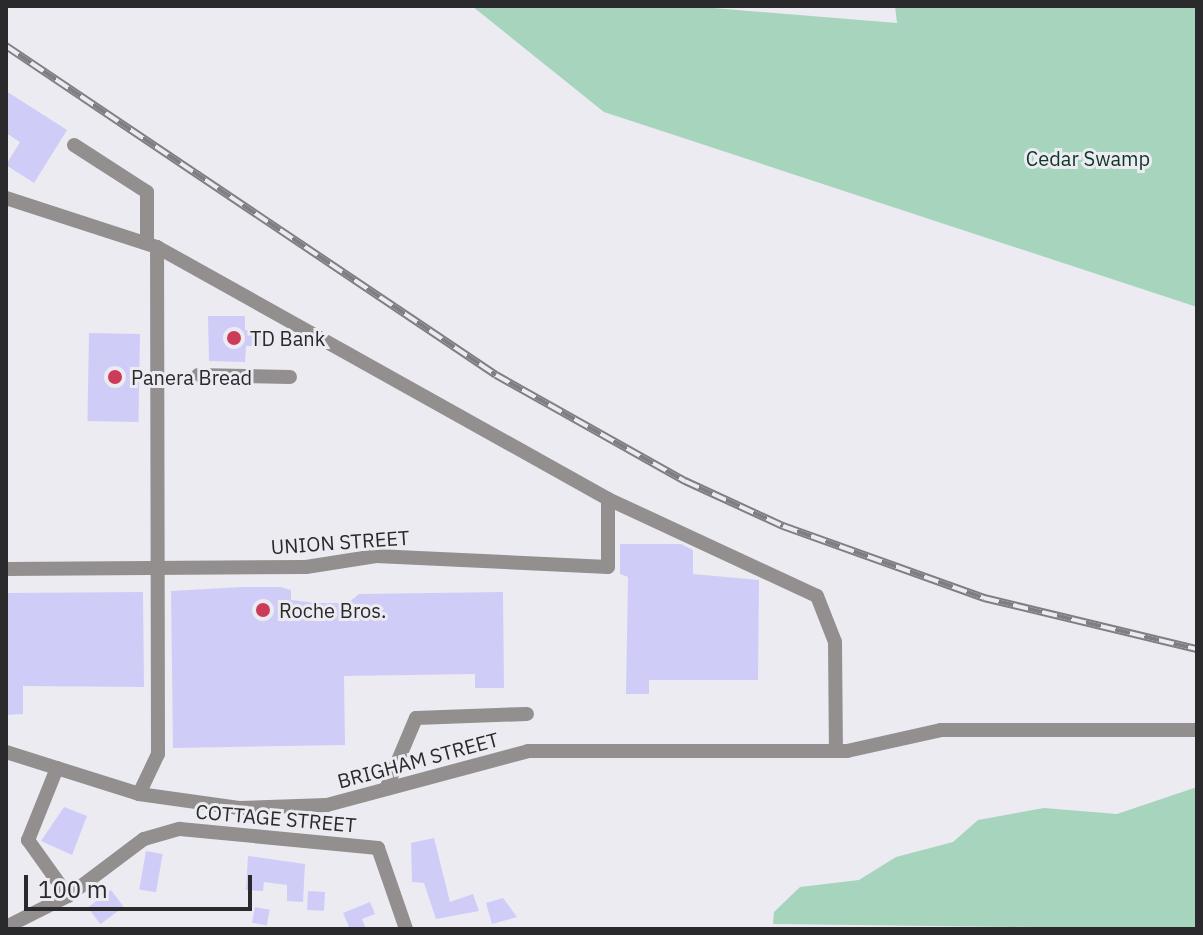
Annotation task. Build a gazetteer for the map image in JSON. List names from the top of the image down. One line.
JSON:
{"streets":{"street":["UNION STREET","BRIGHAM STREET","COTTAGE STREET"]},"parks":["Cedar Swamp"],"places":["TD Bank","Panera Bread","Roche Bros."],"scale_bar":"100 m"}
